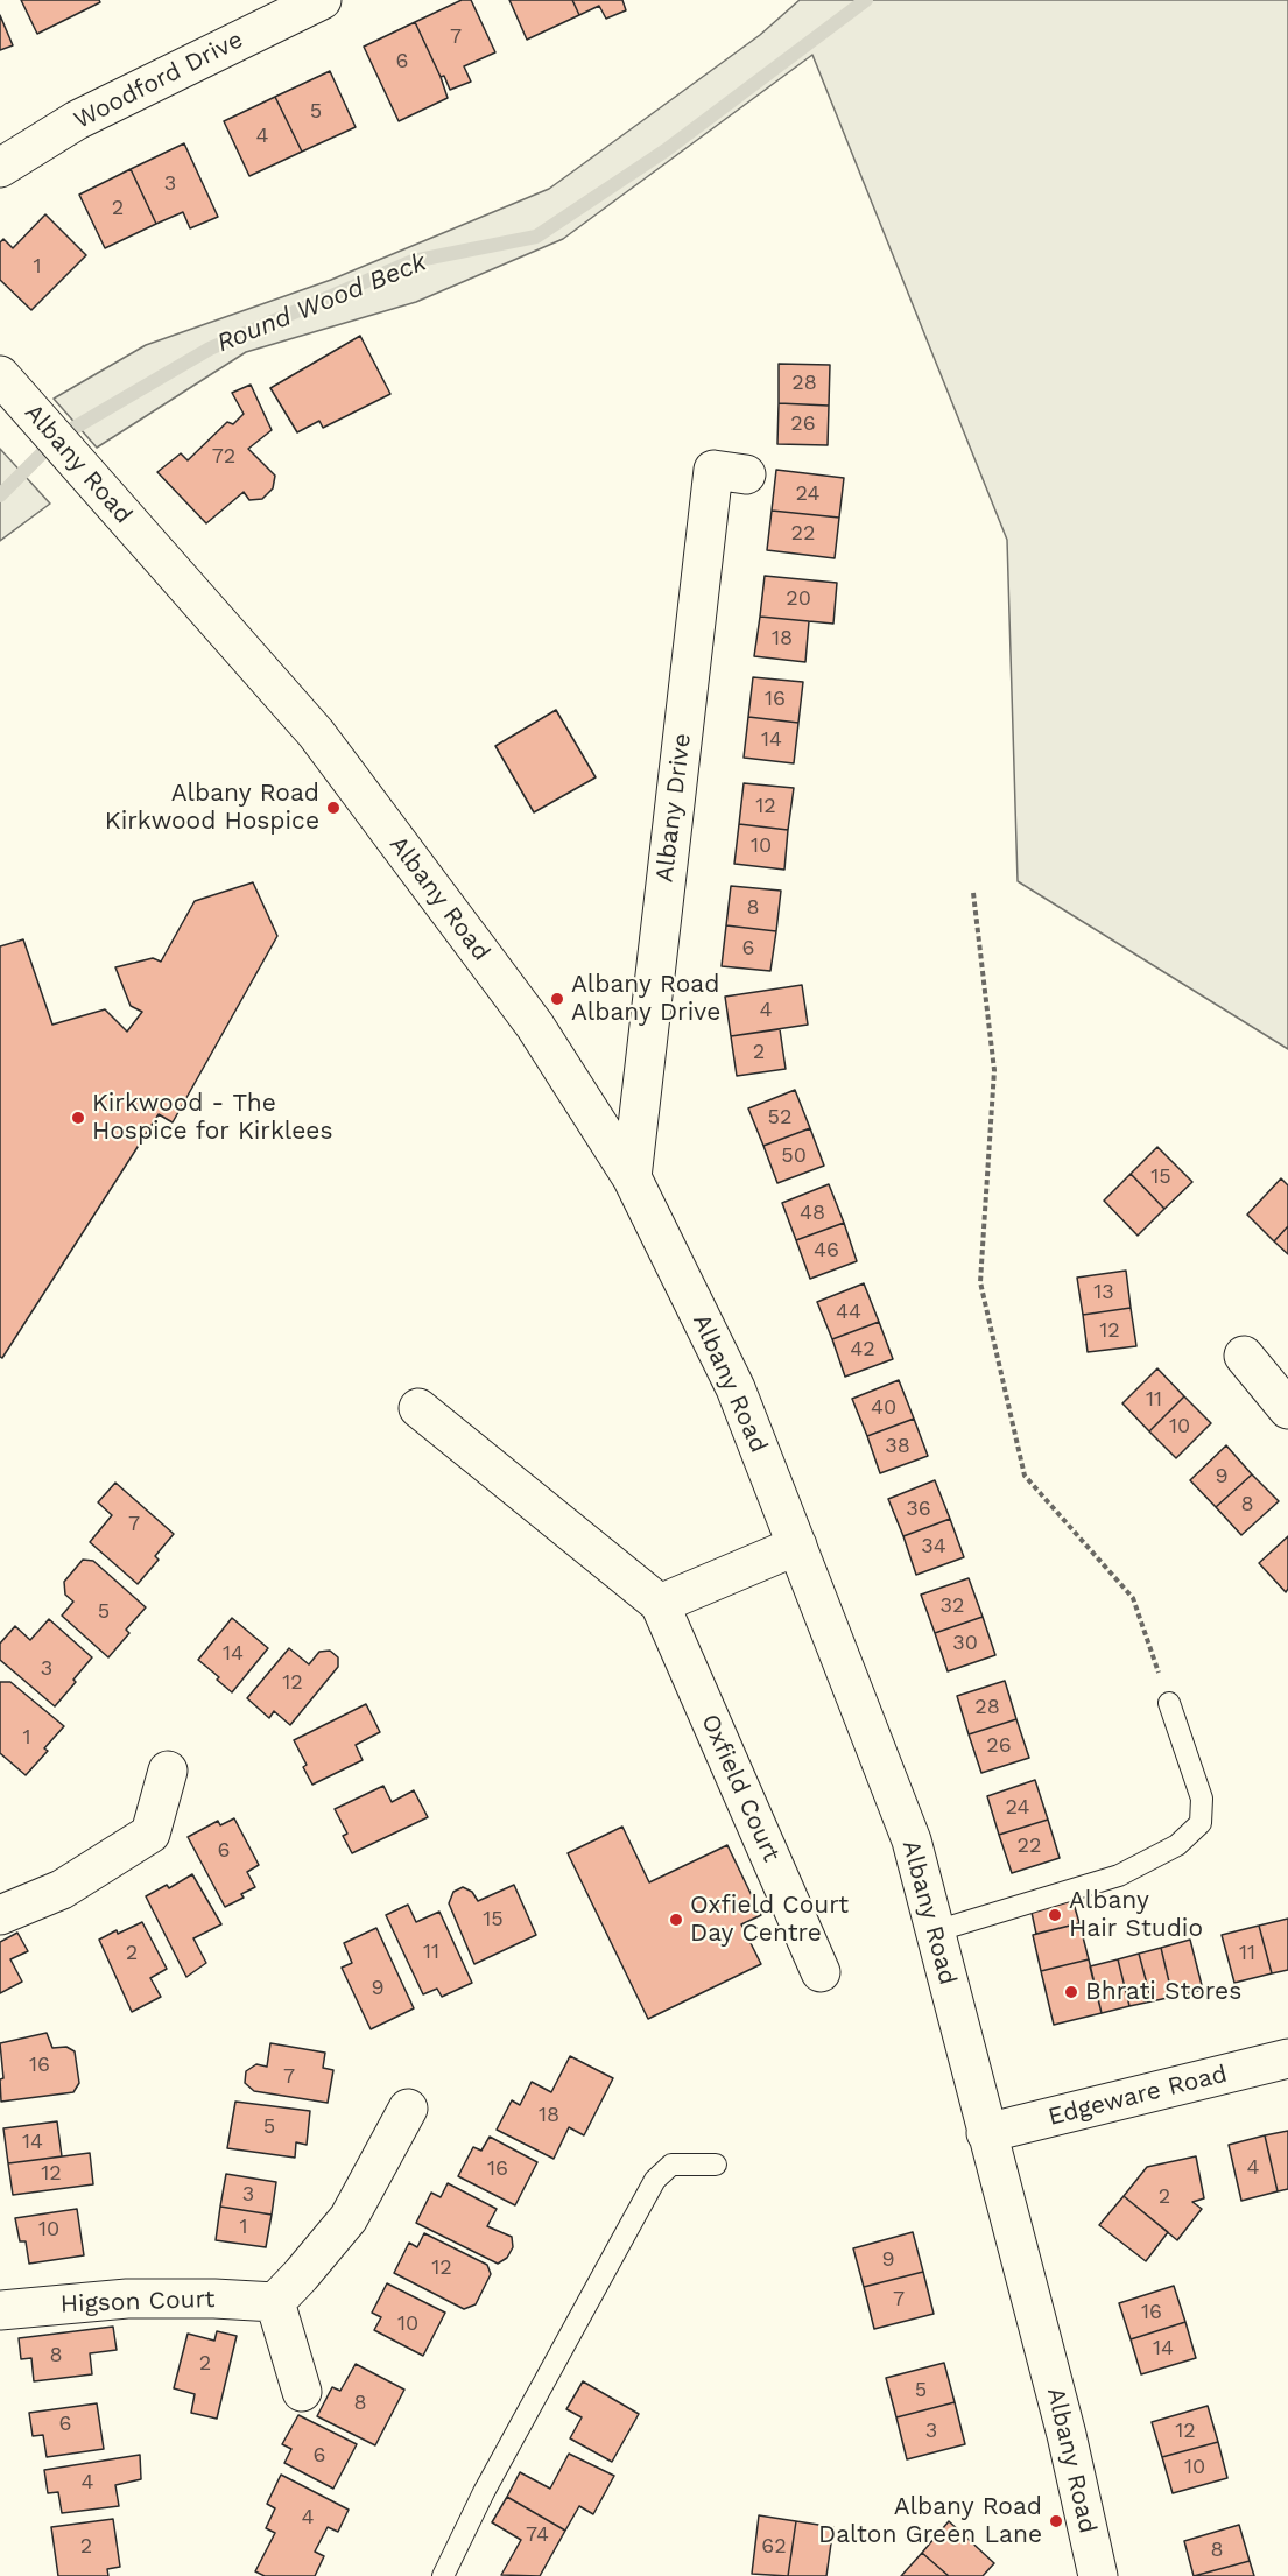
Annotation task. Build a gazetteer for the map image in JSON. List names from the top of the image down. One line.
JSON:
{"streets":{"street":["Woodford Drive","Albany Road","Albany Drive","Oxfield Court","Edgeware Road","Higson Court"]},"crossings":[["Albany Road","Albany Drive"],["Albany Road","Edgeware Road"]],"water":["Round Wood Beck"],"places":["Albany Road Kirkwood Hospice","Albany Road Albany Drive","Kirkwood - The Hospice for Kirklees","Albany Hair Studio","Oxfield Court Day Centre","Bhrati Stores","Albany Road Dalton Green Lane"],"house_numbers":["7","6","5","4","3","2","1","28","26","72","24","22","20","18","16","14","12","10","8","6","4","2","52","50","15","48","46","13","44","12","42","11","40","10","38","9","8","36","7","34","32","5","30","14","3","12","28","1","26","24","22","6","15","11","2","11","9","16","7","18","5","14","4","16","12","3","2","1","10","9","12","7","16","10","14","8","2","5","8","6","3","12","6","10","4","4","74","2","62","8"]}
